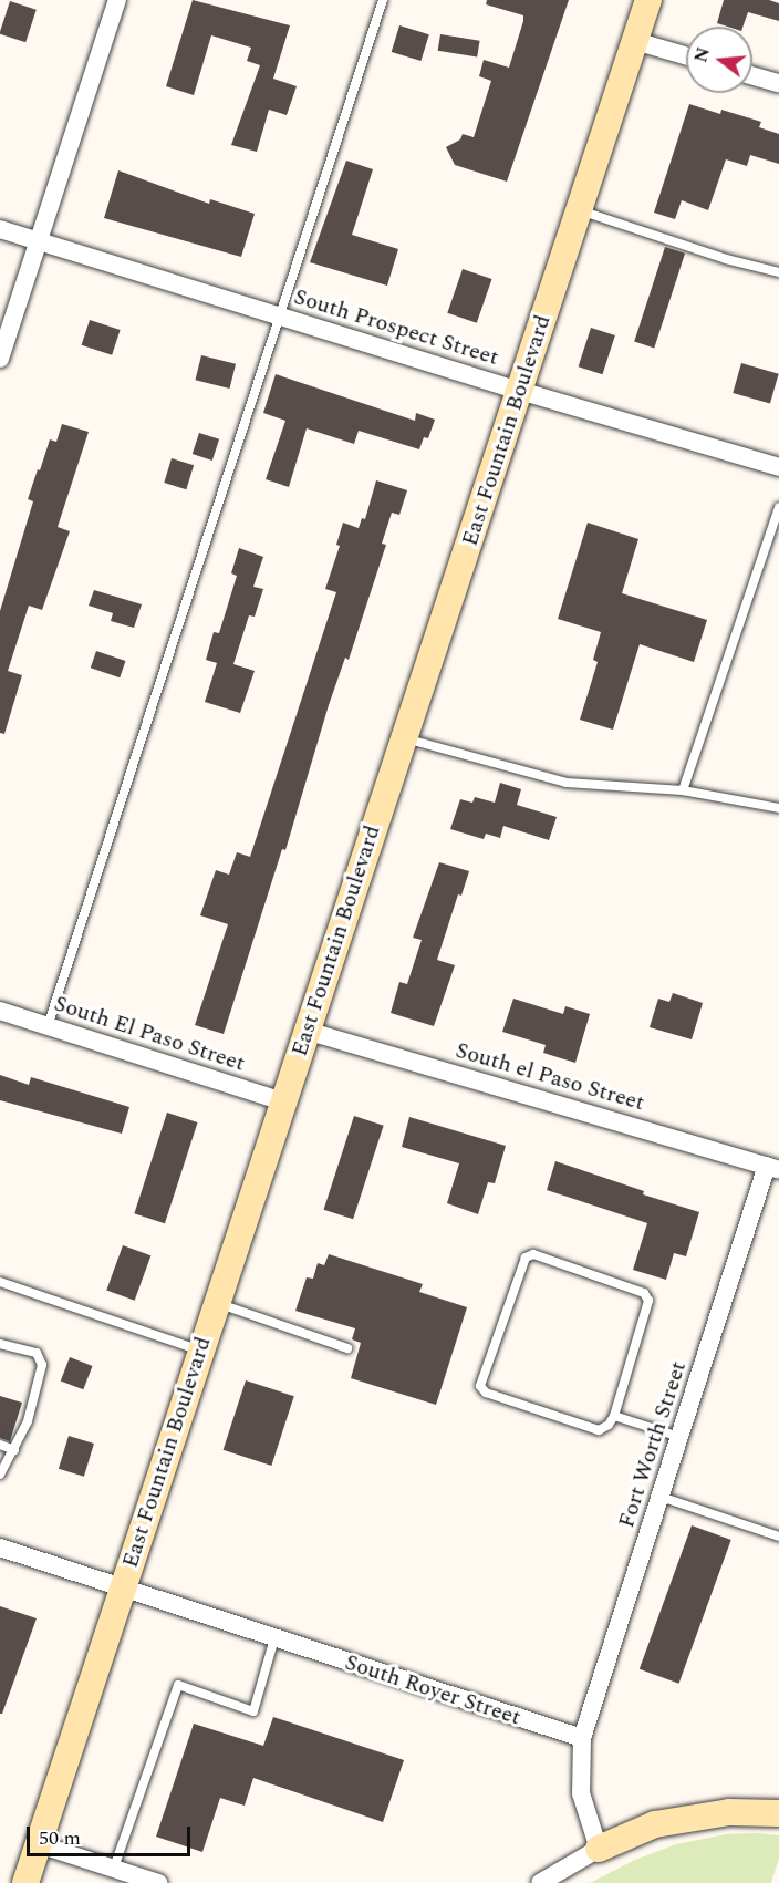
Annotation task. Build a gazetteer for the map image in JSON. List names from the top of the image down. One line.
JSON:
{"streets":{"main road":["East Fountain Boulevard"],"street":["South Prospect Street","South El Paso Street","South el Paso Street","Fort Worth Street","South Royer Street"]},"crossings":[["South Prospect Street","East Fountain Boulevard"],["East Fountain Boulevard","South El Paso Street"],["East Fountain Boulevard","South el Paso Street"],["East Fountain Boulevard","South Royer Street"],["South el Paso Street","Fort Worth Street"],["Fort Worth Street","South Royer Street"]],"scale_bar":"50 m","north":"left"}
